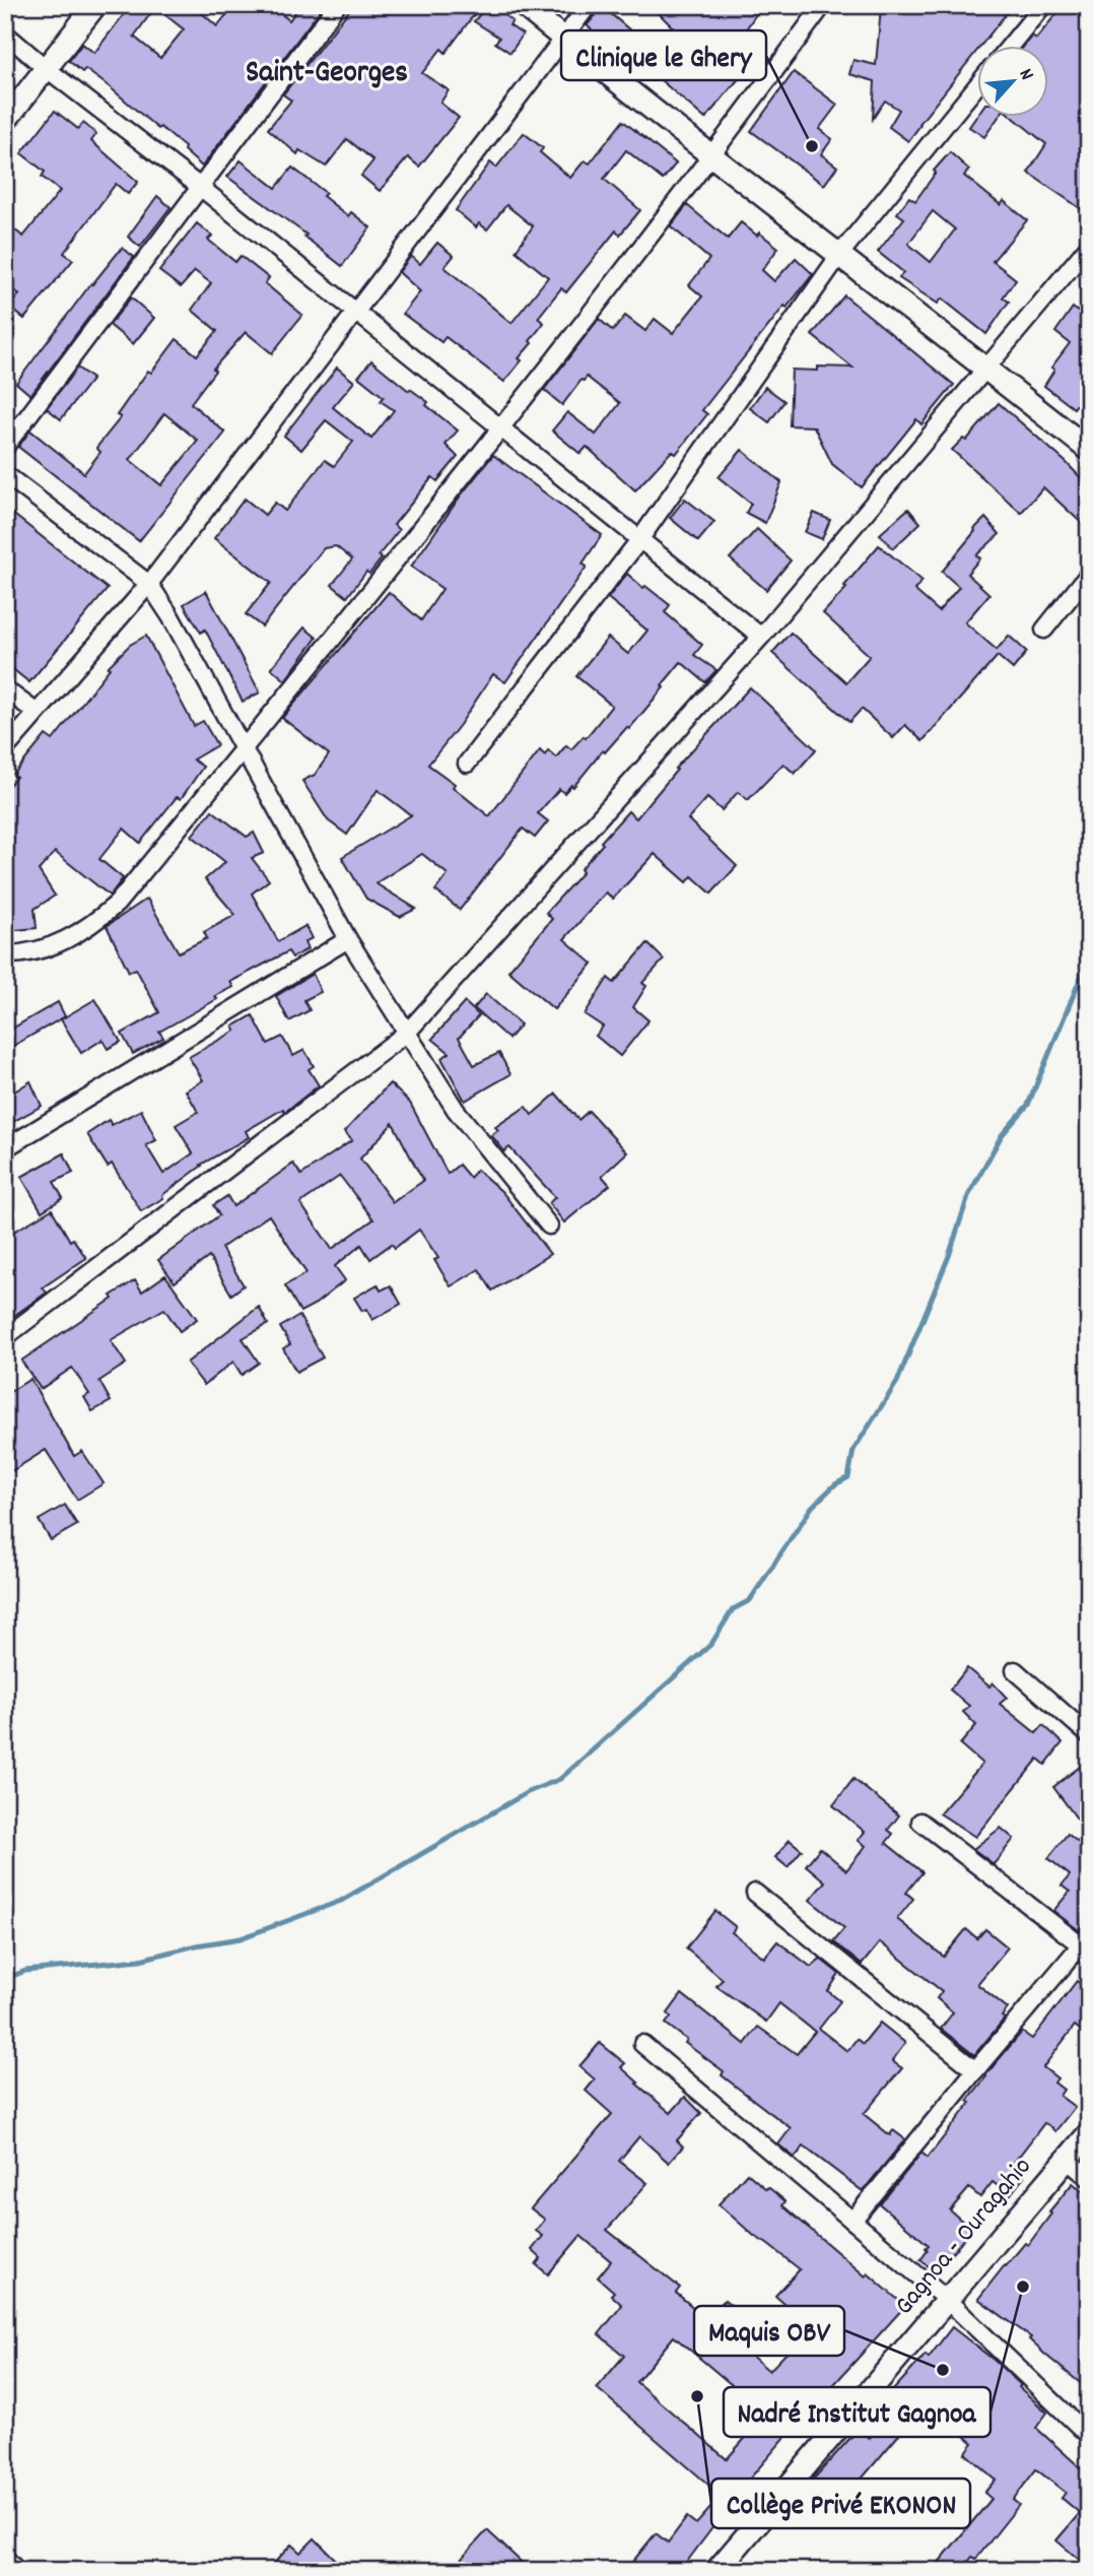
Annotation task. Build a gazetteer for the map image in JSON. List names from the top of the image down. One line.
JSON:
{"streets":{"street":["Gagnoa - Ouragahio"]},"districts":["Saint-Georges"],"places":["Clinique le Ghery","Nadré Institut Gagnoa","Maquis OBV","Collège Privé EKONON"],"north":"top right"}
